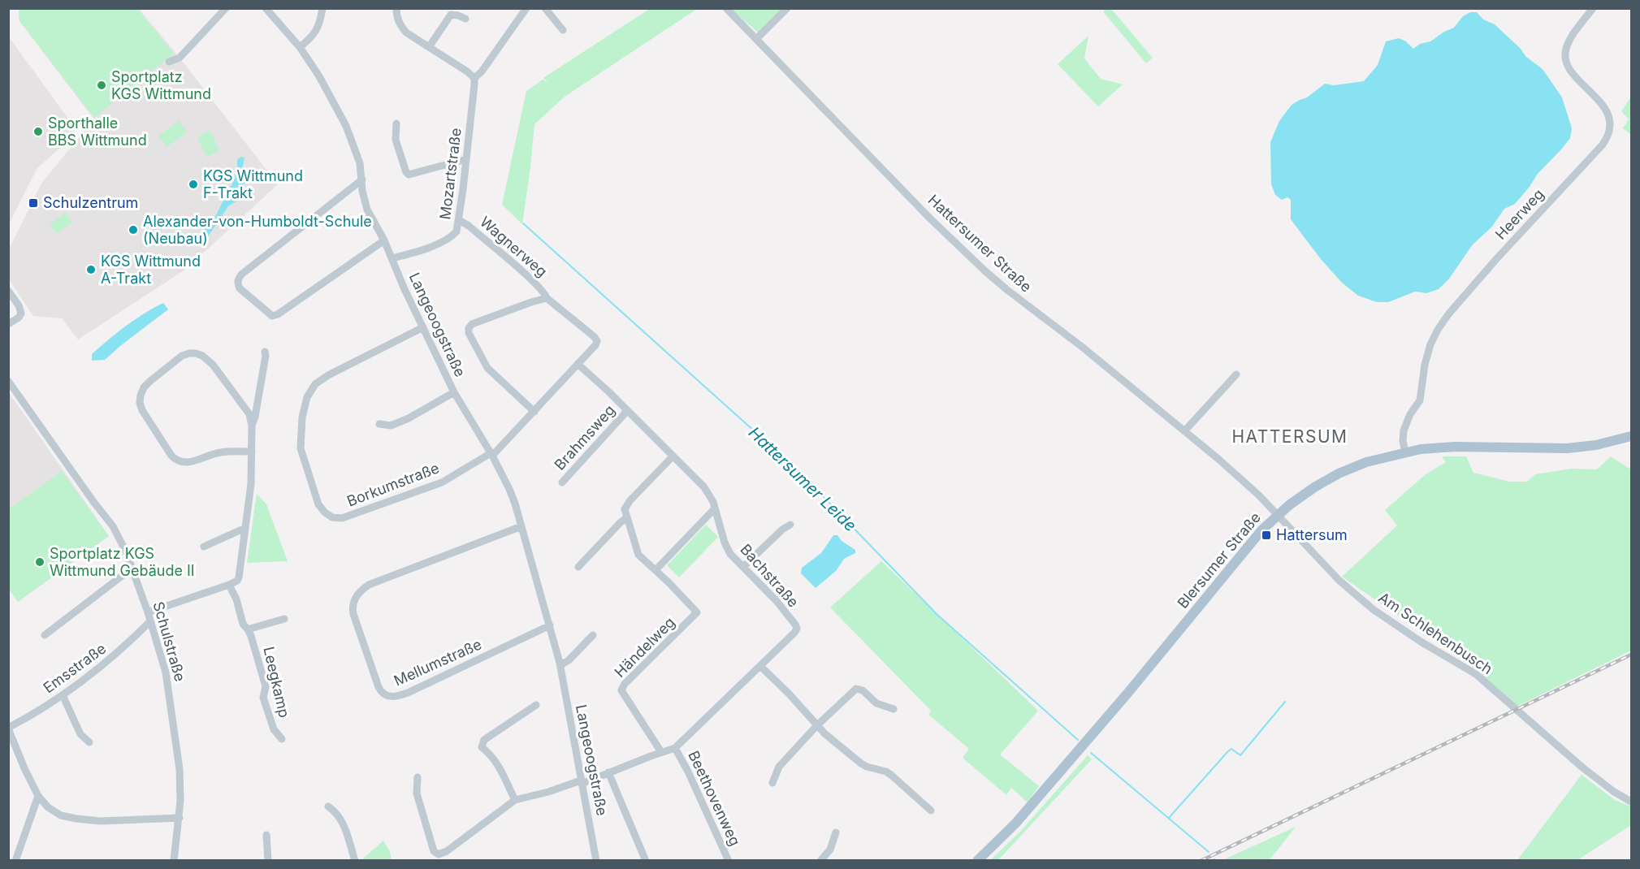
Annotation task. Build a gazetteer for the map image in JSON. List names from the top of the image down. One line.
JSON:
{"streets":{"main road":["Blersumer Straße"],"street":["Mozartstraße","Heerweg","Hattersumer Straße","Wagnerweg","Langeoogstraße","Brahmsweg","Borkumstraße","Bachstraße","Am Schlehenbusch","Schulstraße","Händelweg","Mellumstraße","Emsstraße","Leegkamp","Beethovenweg"]},"crossings":[["Mozartstraße","Wagnerweg"],["Mozartstraße","Langeoogstraße"],["Heerweg","Blersumer Straße"],["Hattersumer Straße","Blersumer Straße"],["Hattersumer Straße","Am Schlehenbusch"],["Wagnerweg","Bachstraße"],["Langeoogstraße","Borkumstraße"],["Langeoogstraße","Bachstraße"],["Langeoogstraße","Mellumstraße"],["Brahmsweg","Bachstraße"],["Blersumer Straße","Am Schlehenbusch"],["Bachstraße","Händelweg"],["Bachstraße","Beethovenweg"],["Schulstraße","Emsstraße"]],"districts":["HATTERSUM"],"water":["Hattersumer Leide"],"places":{"other":["Sportplatz KGS Wittmund","Sporthalle BBS Wittmund","KGS Wittmund F-Trakt","Alexander-von-Humboldt-Schule (Neubau)","KGS Wittmund A-Trakt","Sportplatz KGS Wittmund Gebäude II"],"transit":["Schulzentrum","Hattersum"]}}
